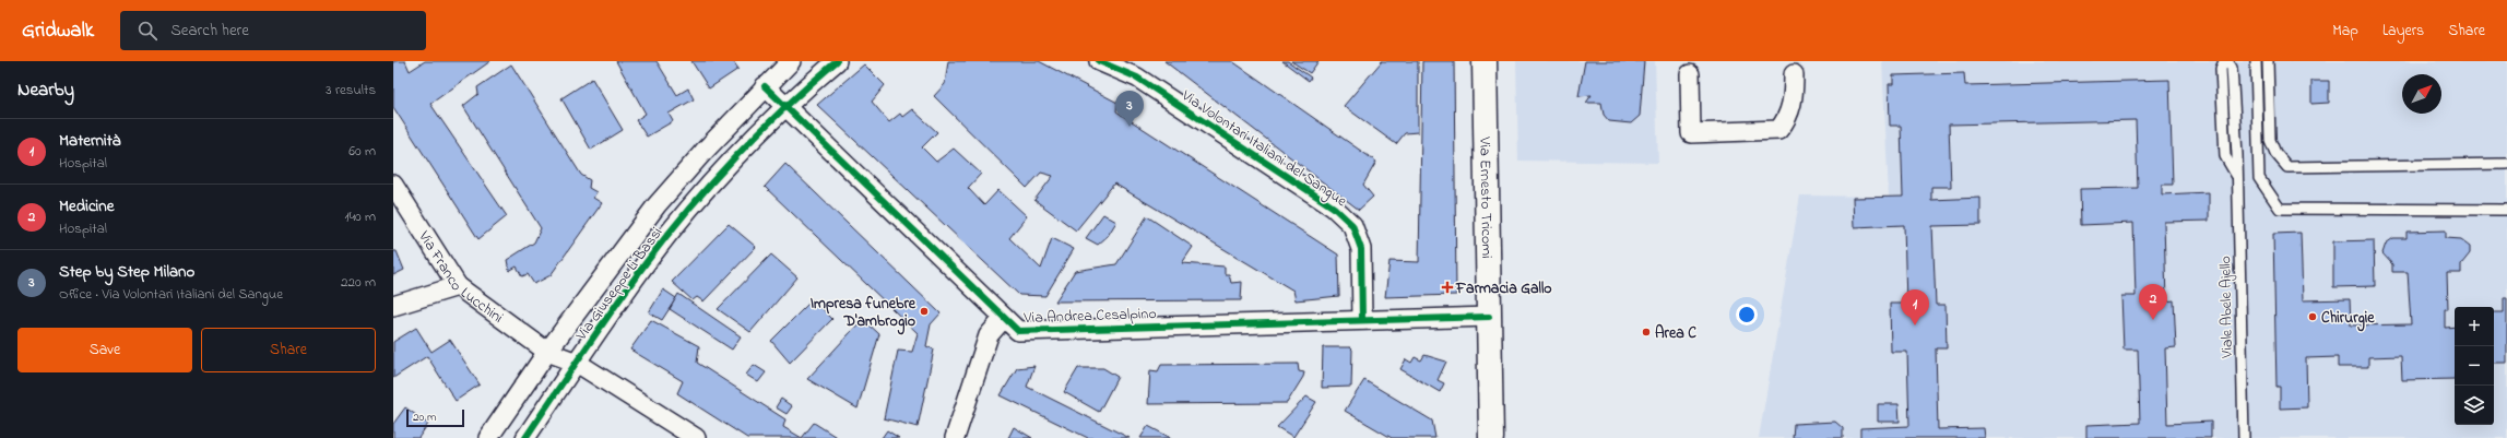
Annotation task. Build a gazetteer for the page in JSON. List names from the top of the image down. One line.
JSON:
{"streets":{"street":["Via Volontari Italiani del Sangue","Via Ernesto Tricomi","Via Franco Lucchini","Via Giuseppe Li Bassi","Via Andrea Cesalpino"],"lane":["Viale Abele Ajello"]},"crossings":[["Via Volontari Italiani del Sangue","Via Andrea Cesalpino"],["Via Ernesto Tricomi","Via Andrea Cesalpino"],["Via Franco Lucchini","Via Giuseppe Li Bassi"],["Via Giuseppe Li Bassi","Via Andrea Cesalpino"]],"places":{"health":["Farmacia Gallo"],"other":["Impresa funebre D'ambrogio","Chirurgie","Area C"]},"scale_bar":"20 m","north":"top right","page":{"header":"Gridwalk","search":"Search here","nav":["Map","Layers","Share"],"heading":["Nearby","3 results"],"pins":["3","2","1"],"list":[{"mark":"1","name":"Maternità","note":"Hospital","value":"60 m"},{"mark":"2","name":"Medicine","note":"Hospital","value":"140 m"},{"mark":"3","name":"Step by Step Milano","note":"Office · Via Volontari Italiani del Sangue","value":"220 m"}],"map_buttons":["+","−"],"buttons":["Save","Share"],"scale":"20 m"}}
